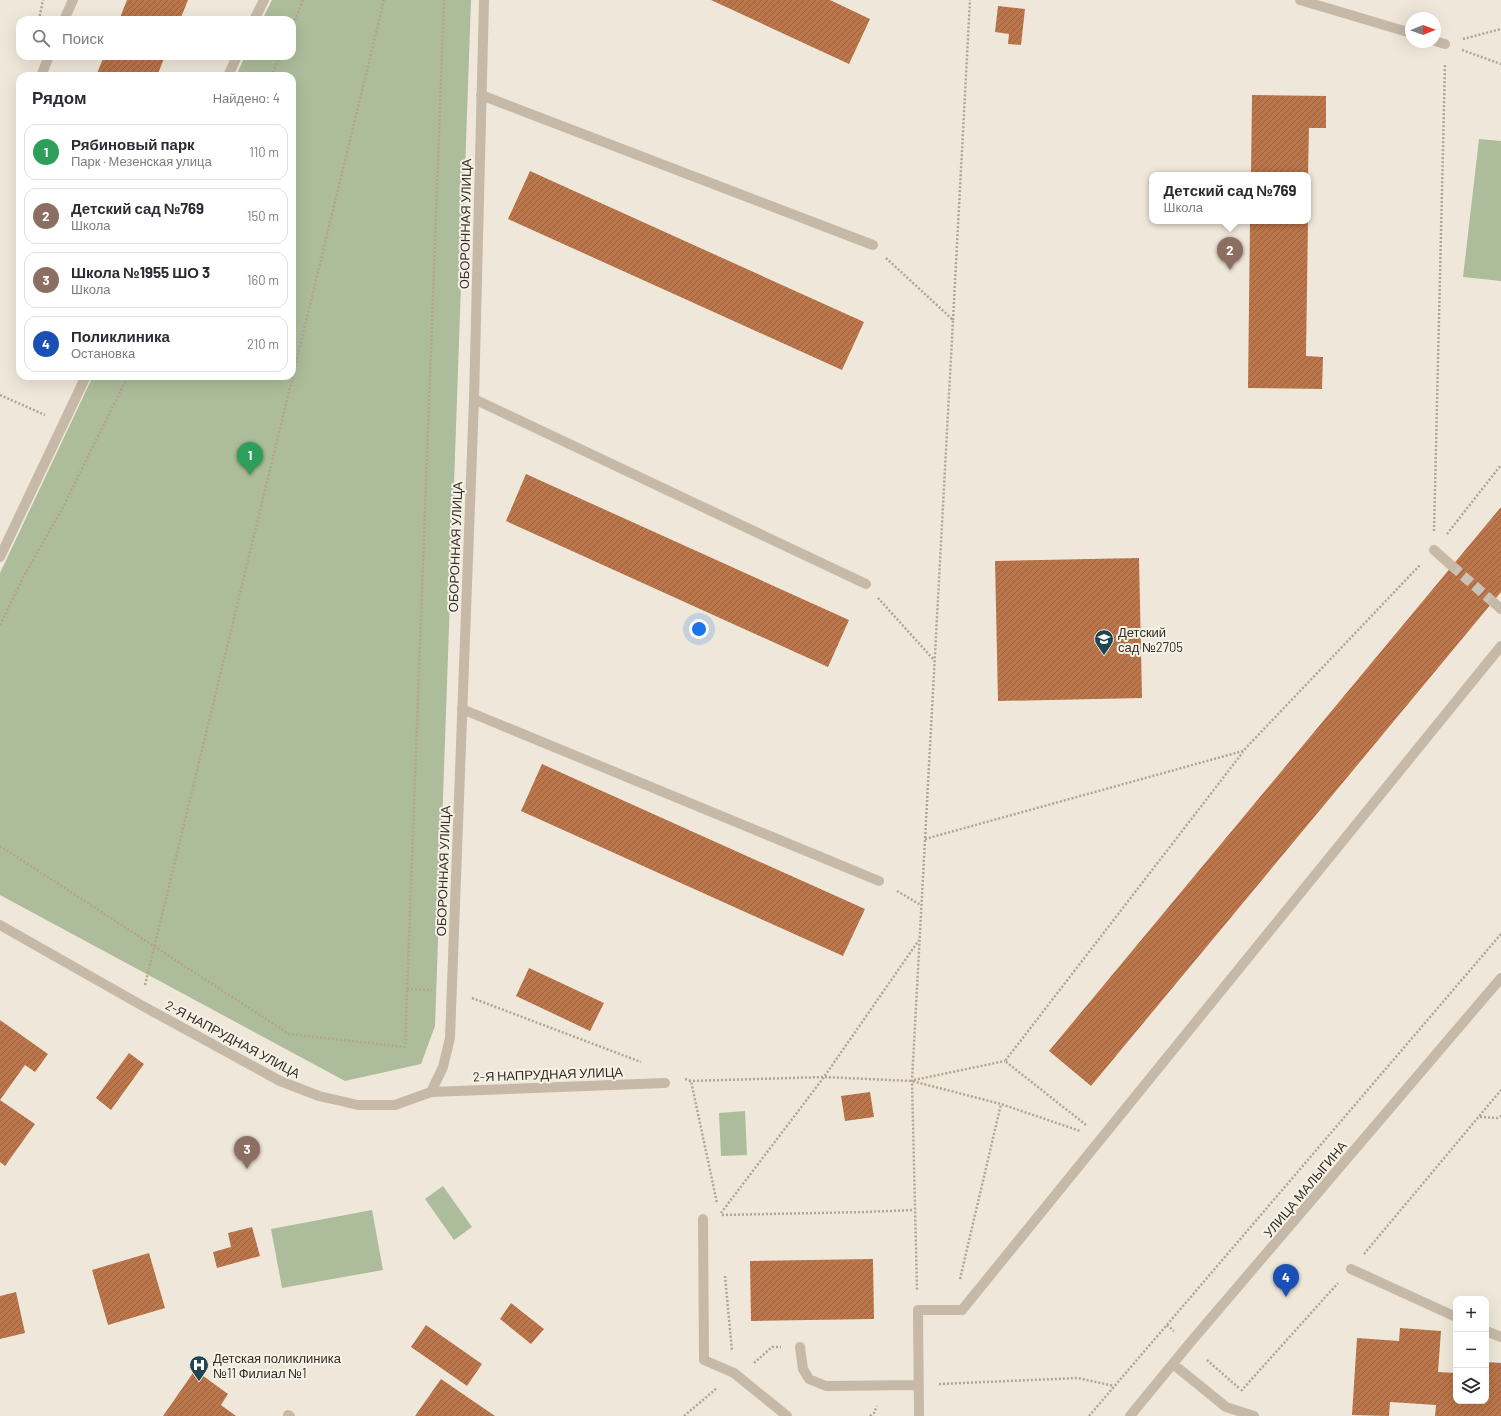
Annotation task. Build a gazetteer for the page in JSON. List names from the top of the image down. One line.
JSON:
{"streets":{"street":["ОБОРОННАЯ УЛИЦА","2-Я НАПРУДНАЯ УЛИЦА","УЛИЦА МАЛЫГИНА"]},"crossings":[["ОБОРОННАЯ УЛИЦА","2-Я НАПРУДНАЯ УЛИЦА"]],"places":{"school or university":["Детский сад №2705"],"hospital":["Детская поликлиника №11 Филиал №1"]},"north":"right","page":{"search":"Поиск","heading":["Рядом","Найдено: 4"],"list":[{"mark":"1","name":"Рябиновый парк","note":"Парк · Мезенская улица","value":"110 m"},{"mark":"2","name":"Детский сад №769","note":"Школа","value":"150 m"},{"mark":"3","name":"Школа №1955 ШО 3","note":"Школа","value":"160 m"},{"mark":"4","name":"Поликлиника","note":"Остановка","value":"210 m"}],"popup":["Детский сад №769","Школа"],"pins":["2","1","3","4"],"map_buttons":["+","−"]}}
